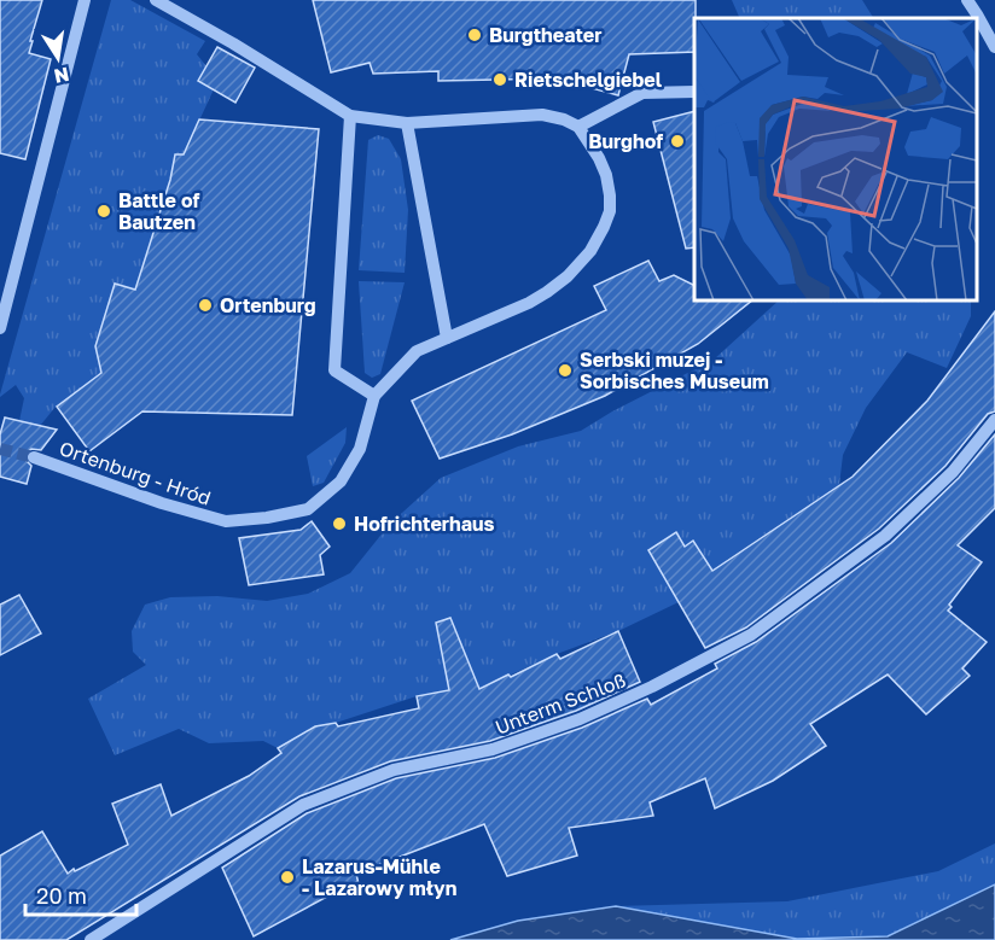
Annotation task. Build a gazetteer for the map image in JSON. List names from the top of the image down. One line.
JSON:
{"streets":{"street":["Ortenburg - Hród","Unterm Schloß"]},"places":["Burgtheater","Rietschelgiebel","Burghof","Battle of Bautzen","Ortenburg","Serbski muzej - Sorbisches Museum","Hofrichterhaus","Lazarus-Mühle - Lazarowy młyn"],"scale_bar":"20 m","north":"bottom"}
